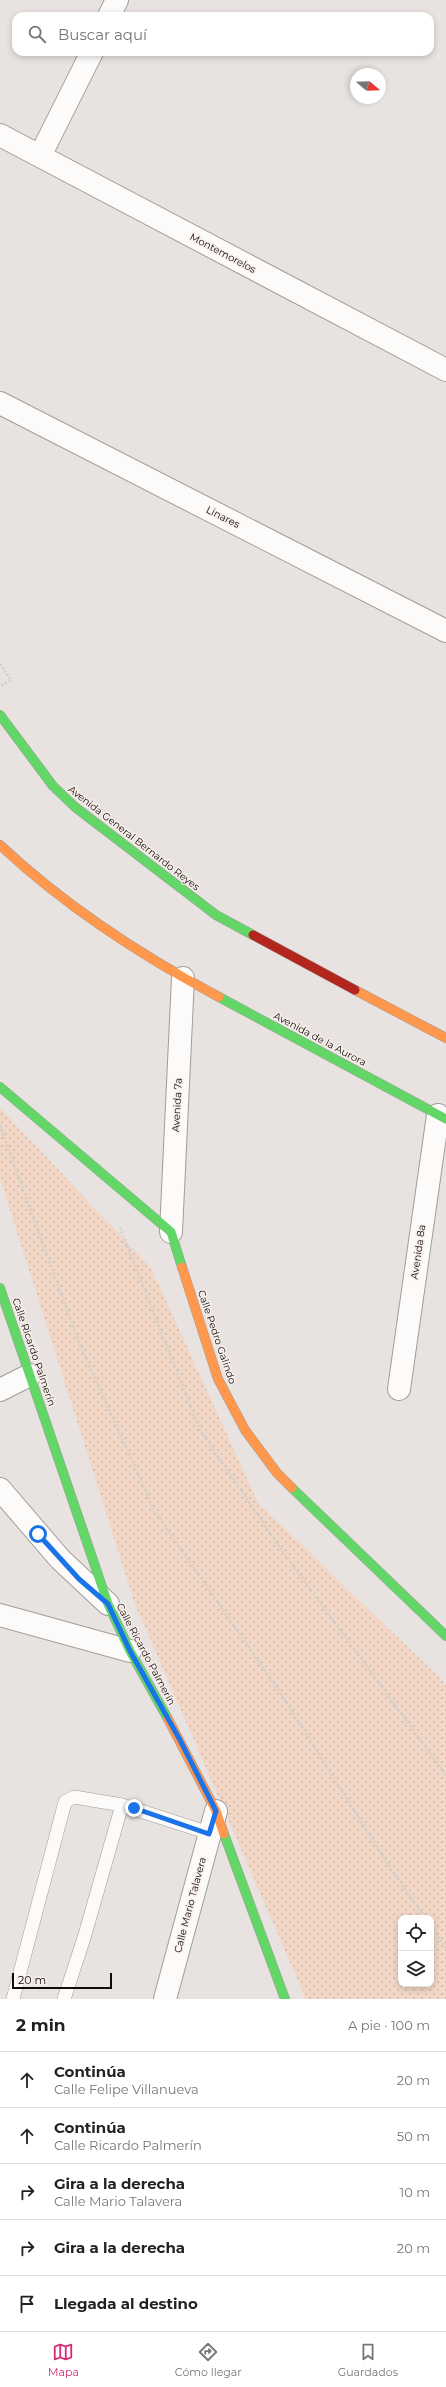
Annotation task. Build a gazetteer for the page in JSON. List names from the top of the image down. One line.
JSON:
{"streets":{"street":["Montemorelos","Linares","Avenida General Bernardo Reyes","Avenida de la Aurora","Avenida 7a","Avenida 8a","Calle Pedro Galindo","Calle Ricardo Palmerín","Calle Mario Talavera"]},"crossings":[["Avenida de la Aurora","Avenida 7a"],["Avenida de la Aurora","Avenida 8a"],["Avenida 7a","Calle Pedro Galindo"],["Calle Ricardo Palmerín","Calle Mario Talavera"]],"scale_bar":"20 m","north":"right","page":{"search":"Buscar aquí","scale":"20 m","heading":["2 min","A pie · 100 m"],"list":[["Continúa","Calle Felipe Villanueva","20 m"],["Continúa","Calle Ricardo Palmerín","50 m"],["Gira a la derecha","Calle Mario Talavera","10 m"],["Gira a la derecha","20 m"],"Llegada al destino"],"nav":["Mapa","Cómo llegar","Guardados"]}}
